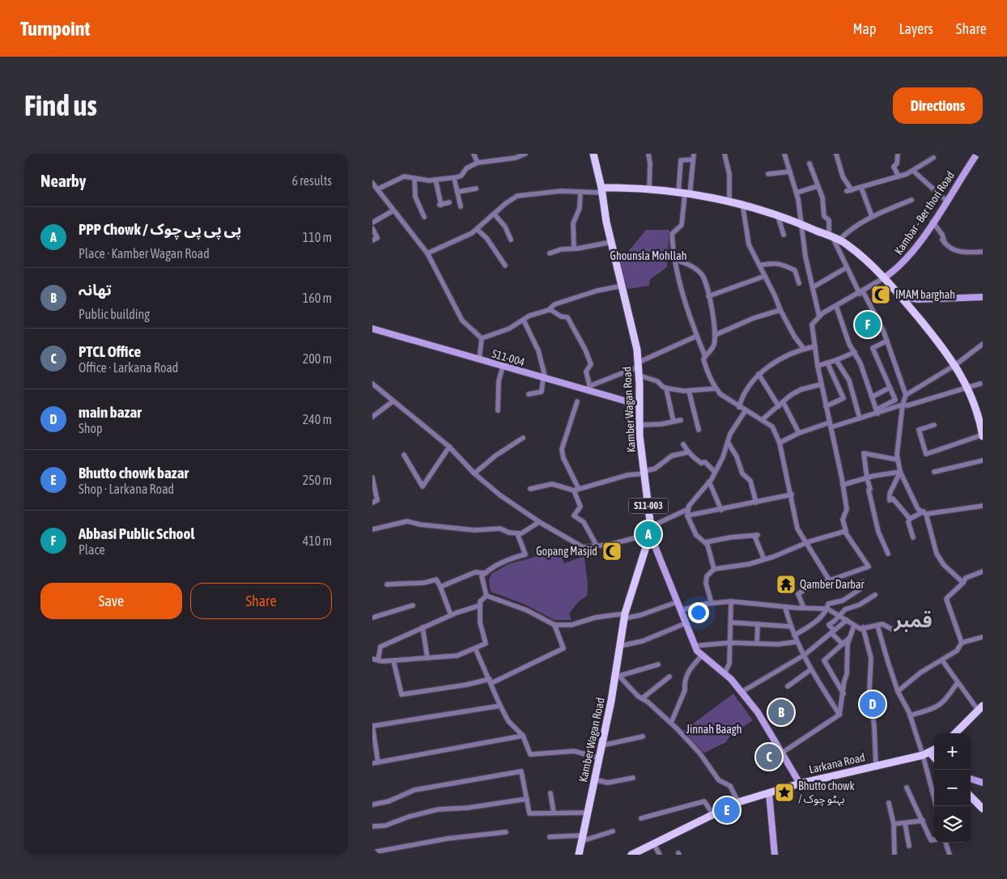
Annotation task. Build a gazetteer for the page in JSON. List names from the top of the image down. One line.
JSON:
{"streets":{"main road":["Kamber Wagan Road","S11-003","Larkana Road"],"street":["Kambar - Ber thori Road","S11-004"]},"crossings":[["S11-004","Kamber Wagan Road"]],"districts":["قمبر"],"parks":["Ghounsla Mohllah","Jinnah Baagh"],"places":{"mosque":["IMAM barghah","Gopang Masjid"],"temple":["Qamber Darbar"],"place":["Bhutto chowk / بہٹو چوک"]},"page":{"header":"Turnpoint","nav":["Map","Layers","Share"],"buttons":["Directions",["Save","Share"]],"title":"Find us","heading":["Nearby","6 results"],"list":[{"mark":"A","name":"PPP Chowk / پی پی پی چوک","note":"Place · Kamber Wagan Road","value":"110 m"},{"mark":"B","name":"تھانہ","note":"Public building","value":"160 m"},{"mark":"C","name":"PTCL Office","note":"Office · Larkana Road","value":"200 m"},{"mark":"D","name":"main bazar","note":"Shop","value":"240 m"},{"mark":"E","name":"Bhutto chowk bazar","note":"Shop · Larkana Road","value":"250 m"},{"mark":"F","name":"Abbasi Public School","note":"Place","value":"410 m"}],"pins":["F","A","D","B","C","E"],"map_buttons":["+","−"]}}
